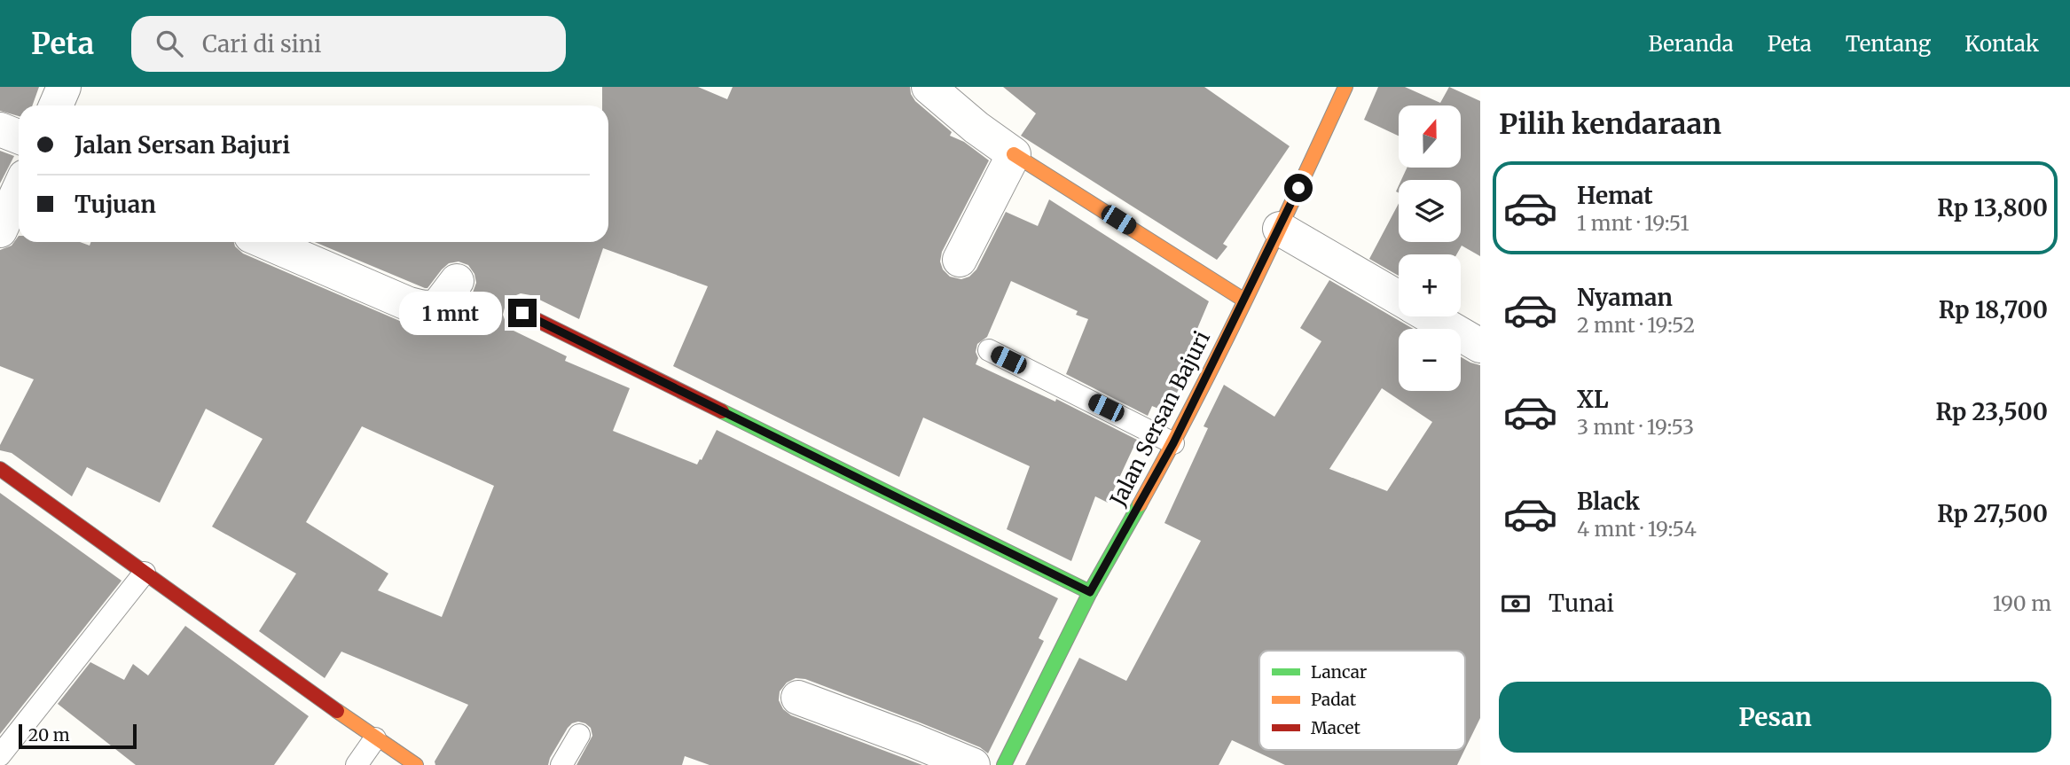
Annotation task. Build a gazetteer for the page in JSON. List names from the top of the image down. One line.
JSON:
{"streets":{"street":["Jalan Sersan Bajuri"]},"legend":["Lancar","Padat","Macet"],"scale_bar":"20 m","north":"top","page":{"header":"Peta","search":"Cari di sini","nav":["Beranda","Peta","Tentang","Kontak"],"heading":"Pilih kendaraan","map_buttons":["+","−"],"banner":["Jalan Sersan Bajuri","Tujuan"],"list":[{"name":"Hemat","note":"1 mnt · 19:51","value":"Rp 13,800"},{"name":"Nyaman","note":"2 mnt · 19:52","value":"Rp 18,700"},{"name":"XL","note":"3 mnt · 19:53","value":"Rp 23,500"},{"name":"Black","note":"4 mnt · 19:54","value":"Rp 27,500"}],"bubble":"1 mnt","pay":["Tunai","190 m"],"buttons":"Pesan","scale":"20 m"}}
